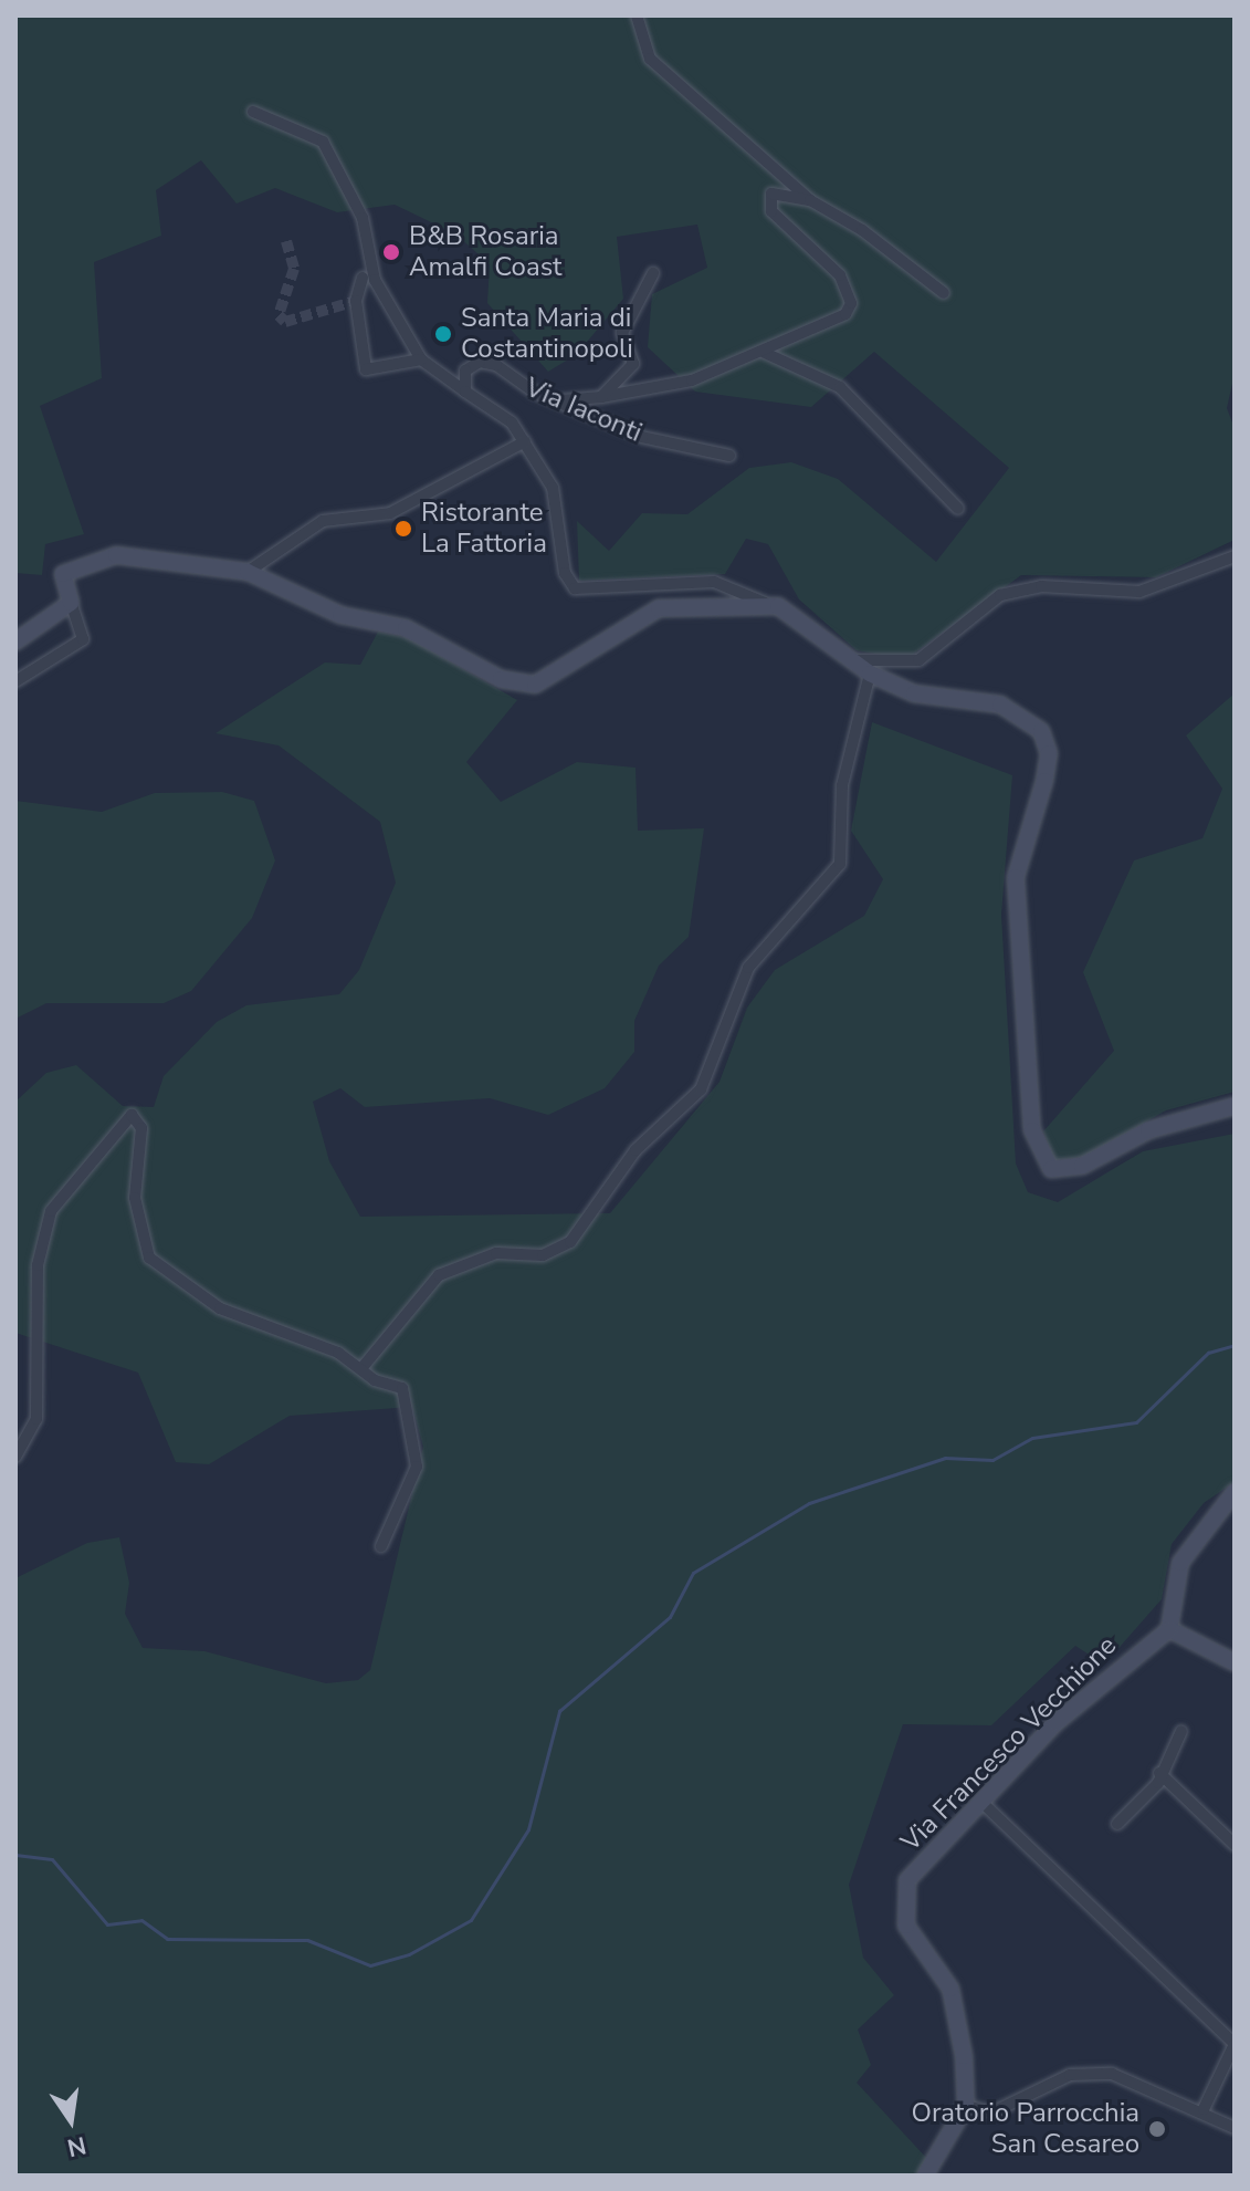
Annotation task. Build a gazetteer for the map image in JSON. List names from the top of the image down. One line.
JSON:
{"streets":{"street":["Via Iaconti","Via Francesco Vecchione"]},"places":["B&B Rosaria Amalfi Coast","Santa Maria di Costantinopoli","Ristorante La Fattoria","Oratorio Parrocchia San Cesareo"],"north":"bottom"}
